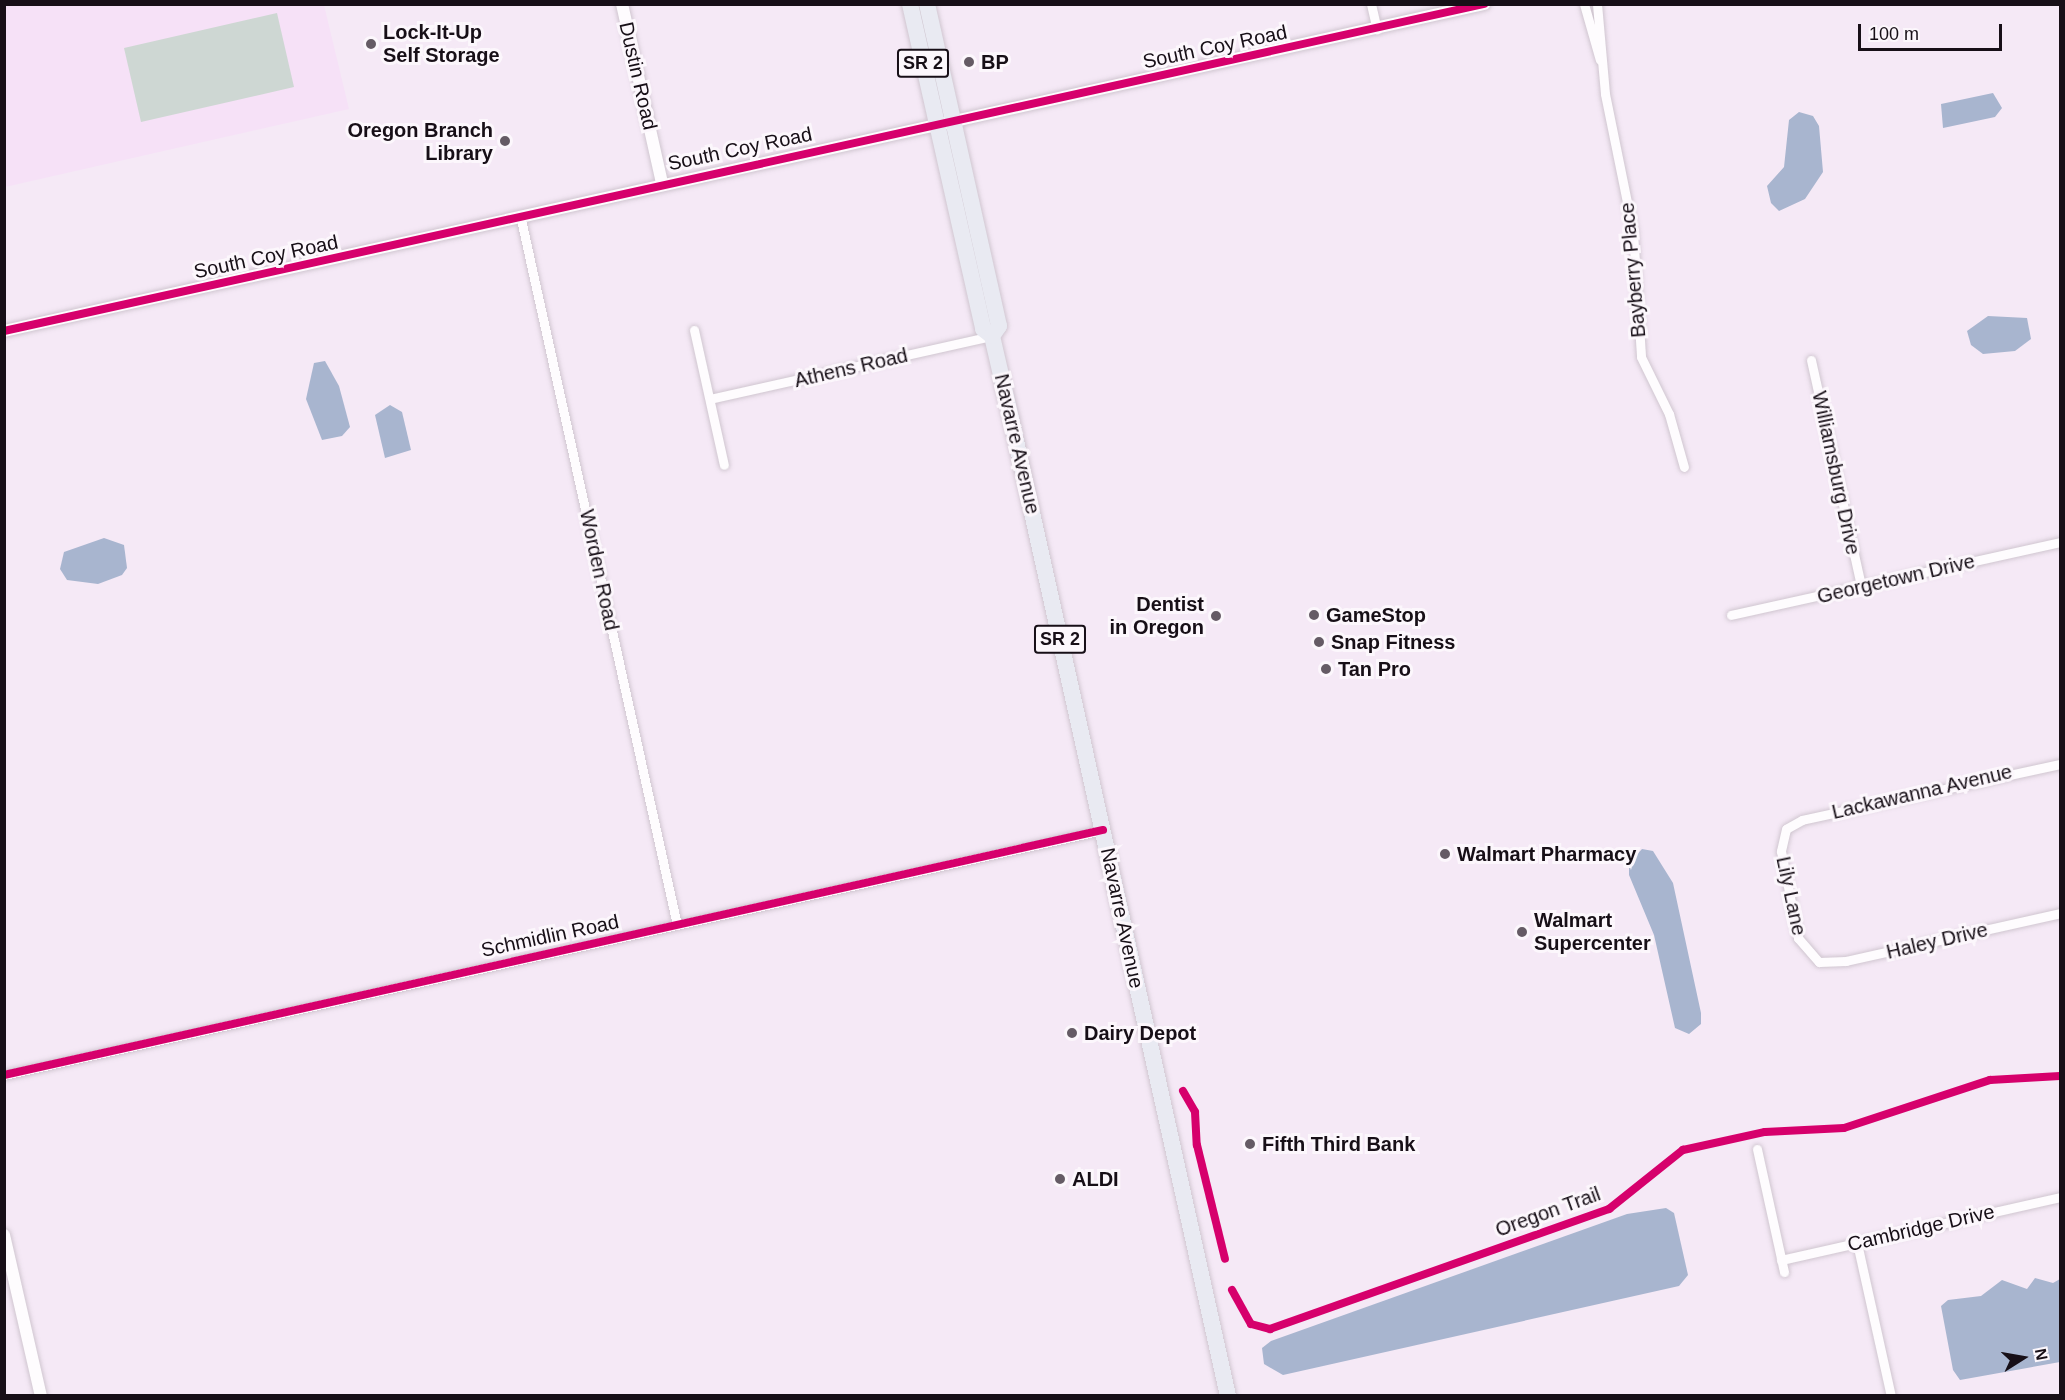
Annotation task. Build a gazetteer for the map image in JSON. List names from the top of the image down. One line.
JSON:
{"streets":{"highway":["SR 2","Navarre Avenue"],"street":["South Coy Road","Dustin Road","Bayberry Place","Athens Road","Williamsburg Drive","Worden Road","Georgetown Drive","Lackawanna Avenue","Lily Lane","Schmidlin Road","Haley Drive","Cambridge Drive"],"cycle path":["Oregon Trail"]},"crossings":[["South Coy Road","Dustin Road"],["South Coy Road","Navarre Avenue"],["South Coy Road","Worden Road"],["Athens Road","Navarre Avenue"],["Navarre Avenue","Schmidlin Road"],["Williamsburg Drive","Georgetown Drive"],["Worden Road","Schmidlin Road"],["Lackawanna Avenue","Lily Lane"],["Lily Lane","Haley Drive"]],"places":["Lock-It-Up Self Storage","BP","Oregon Branch Library","GameStop","Dentist in Oregon","Snap Fitness","Tan Pro","Walmart Pharmacy","Walmart Supercenter","Dairy Depot","Fifth Third Bank","ALDI"],"scale_bar":"100 m","north":"right"}
